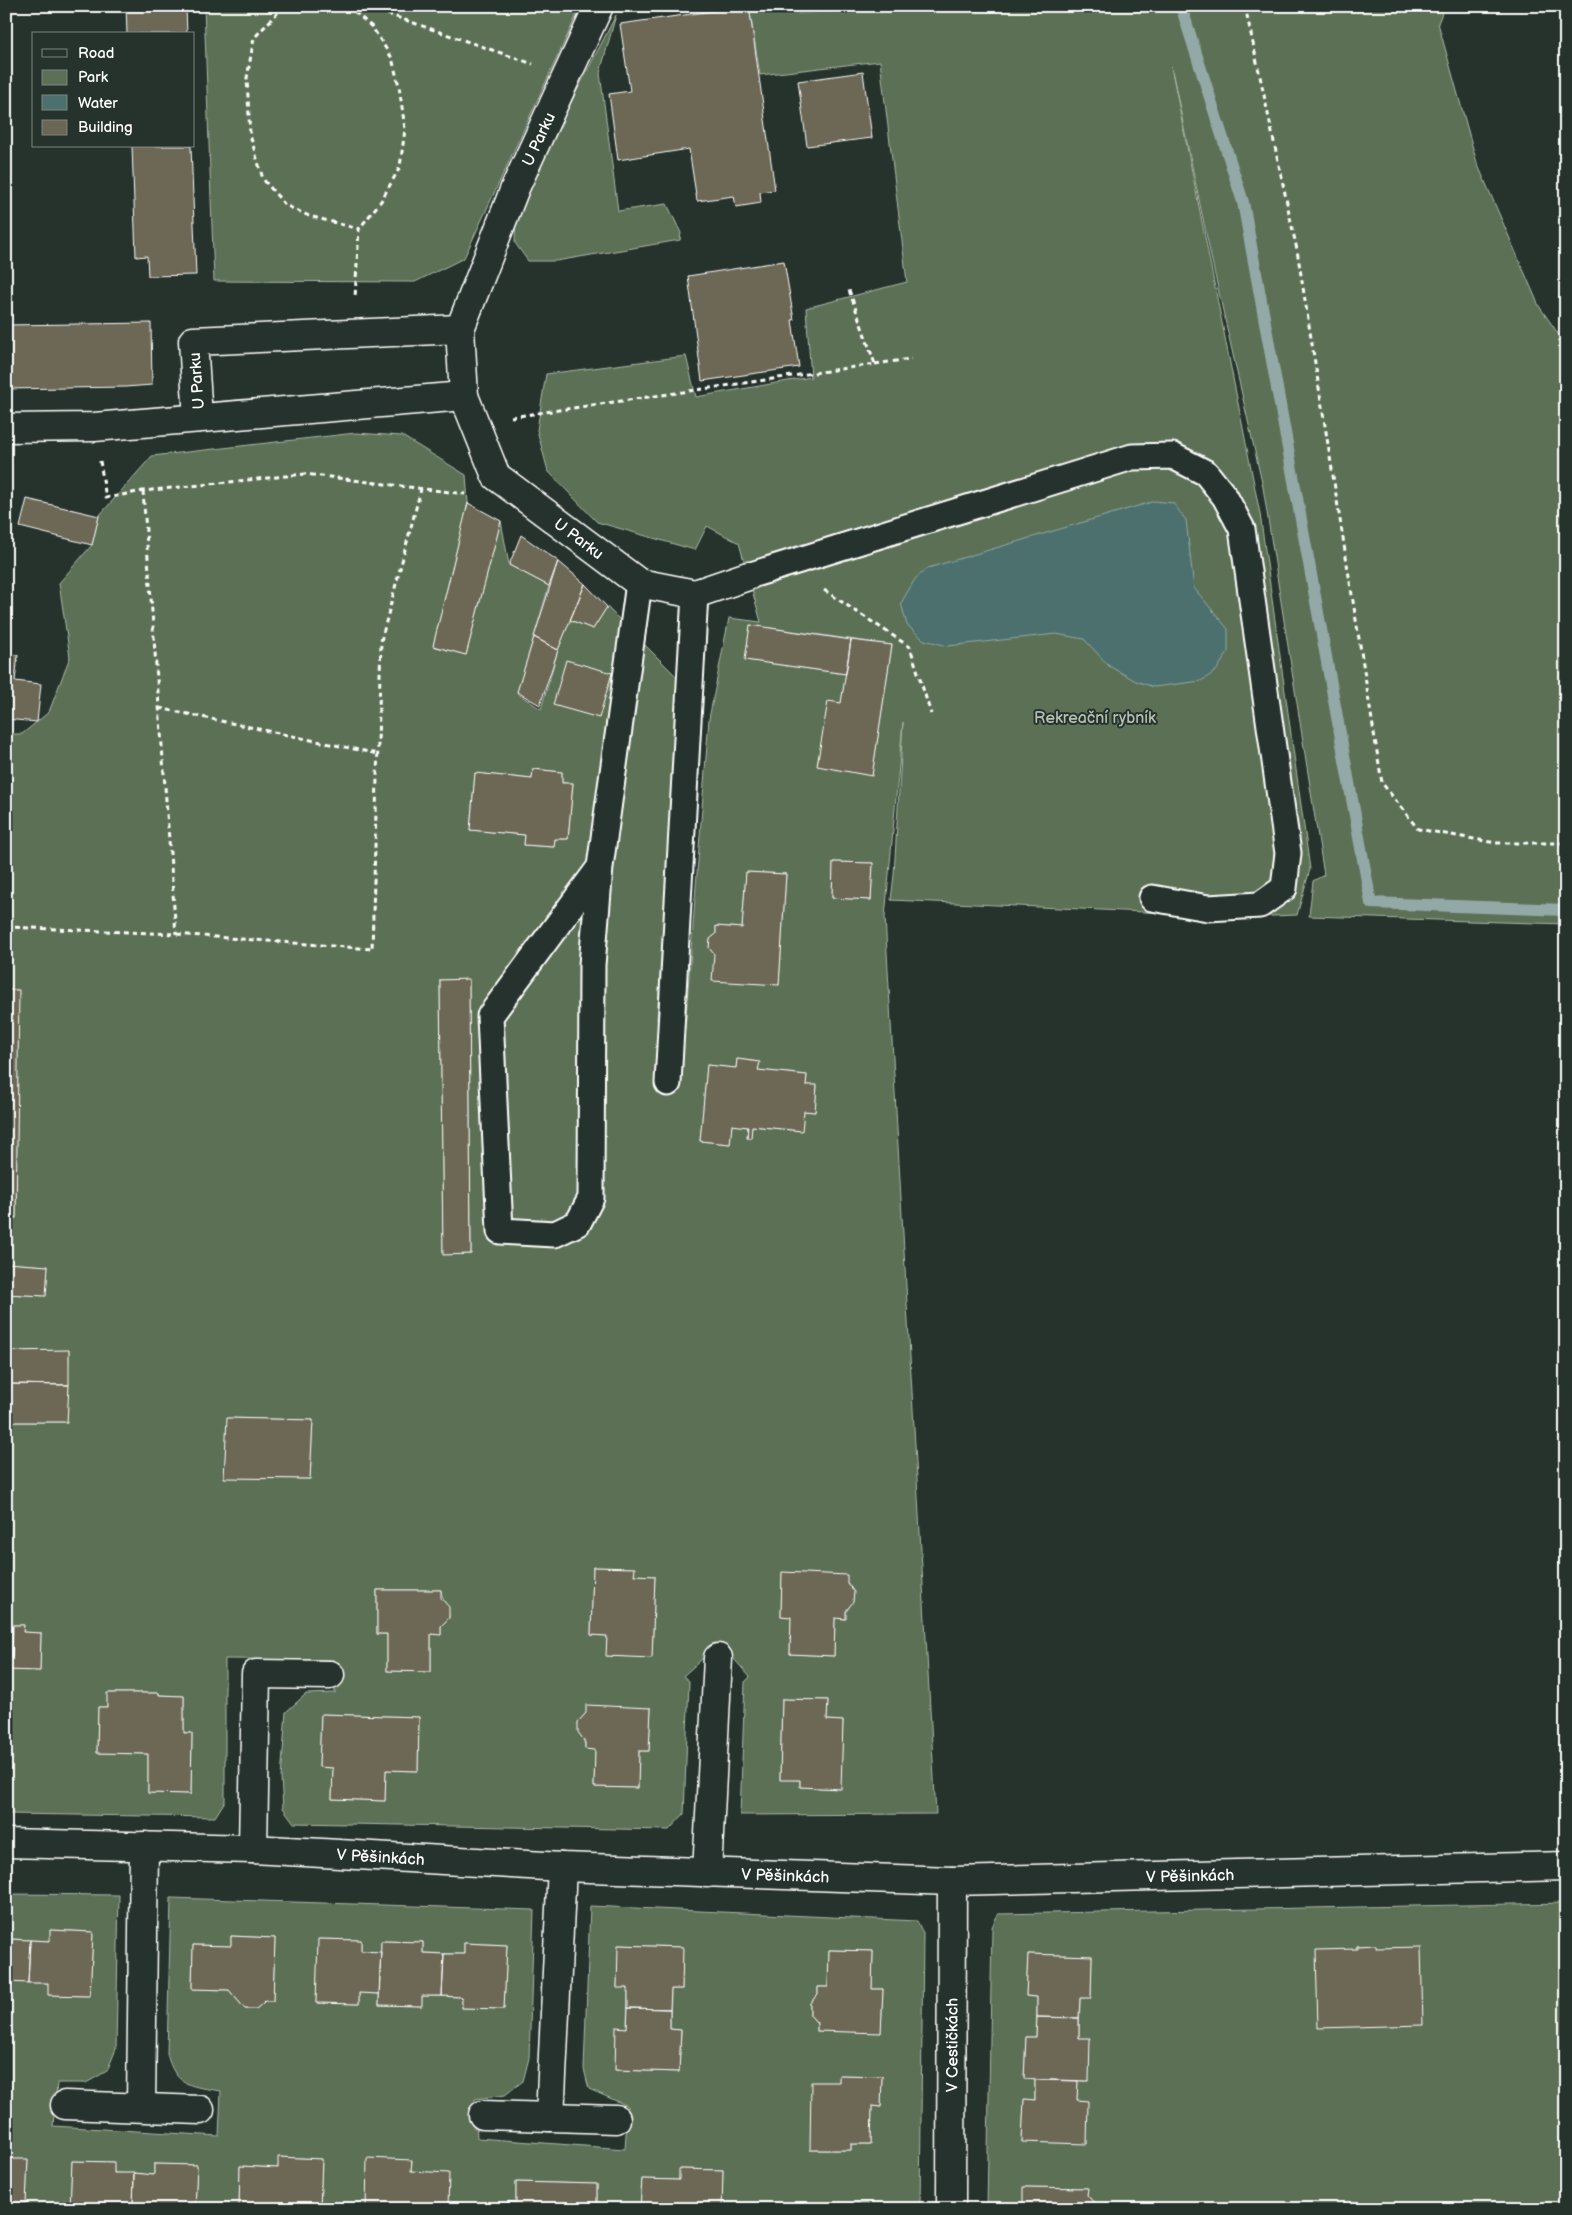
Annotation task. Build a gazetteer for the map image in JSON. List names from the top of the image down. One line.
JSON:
{"streets":{"street":["U Parku","V Pěšinkách","V Cestičkách"]},"crossings":[["V Pěšinkách","V Cestičkách"]],"parks":["Rekreační rybník"],"legend":["Road","Park","Water","Building"]}
